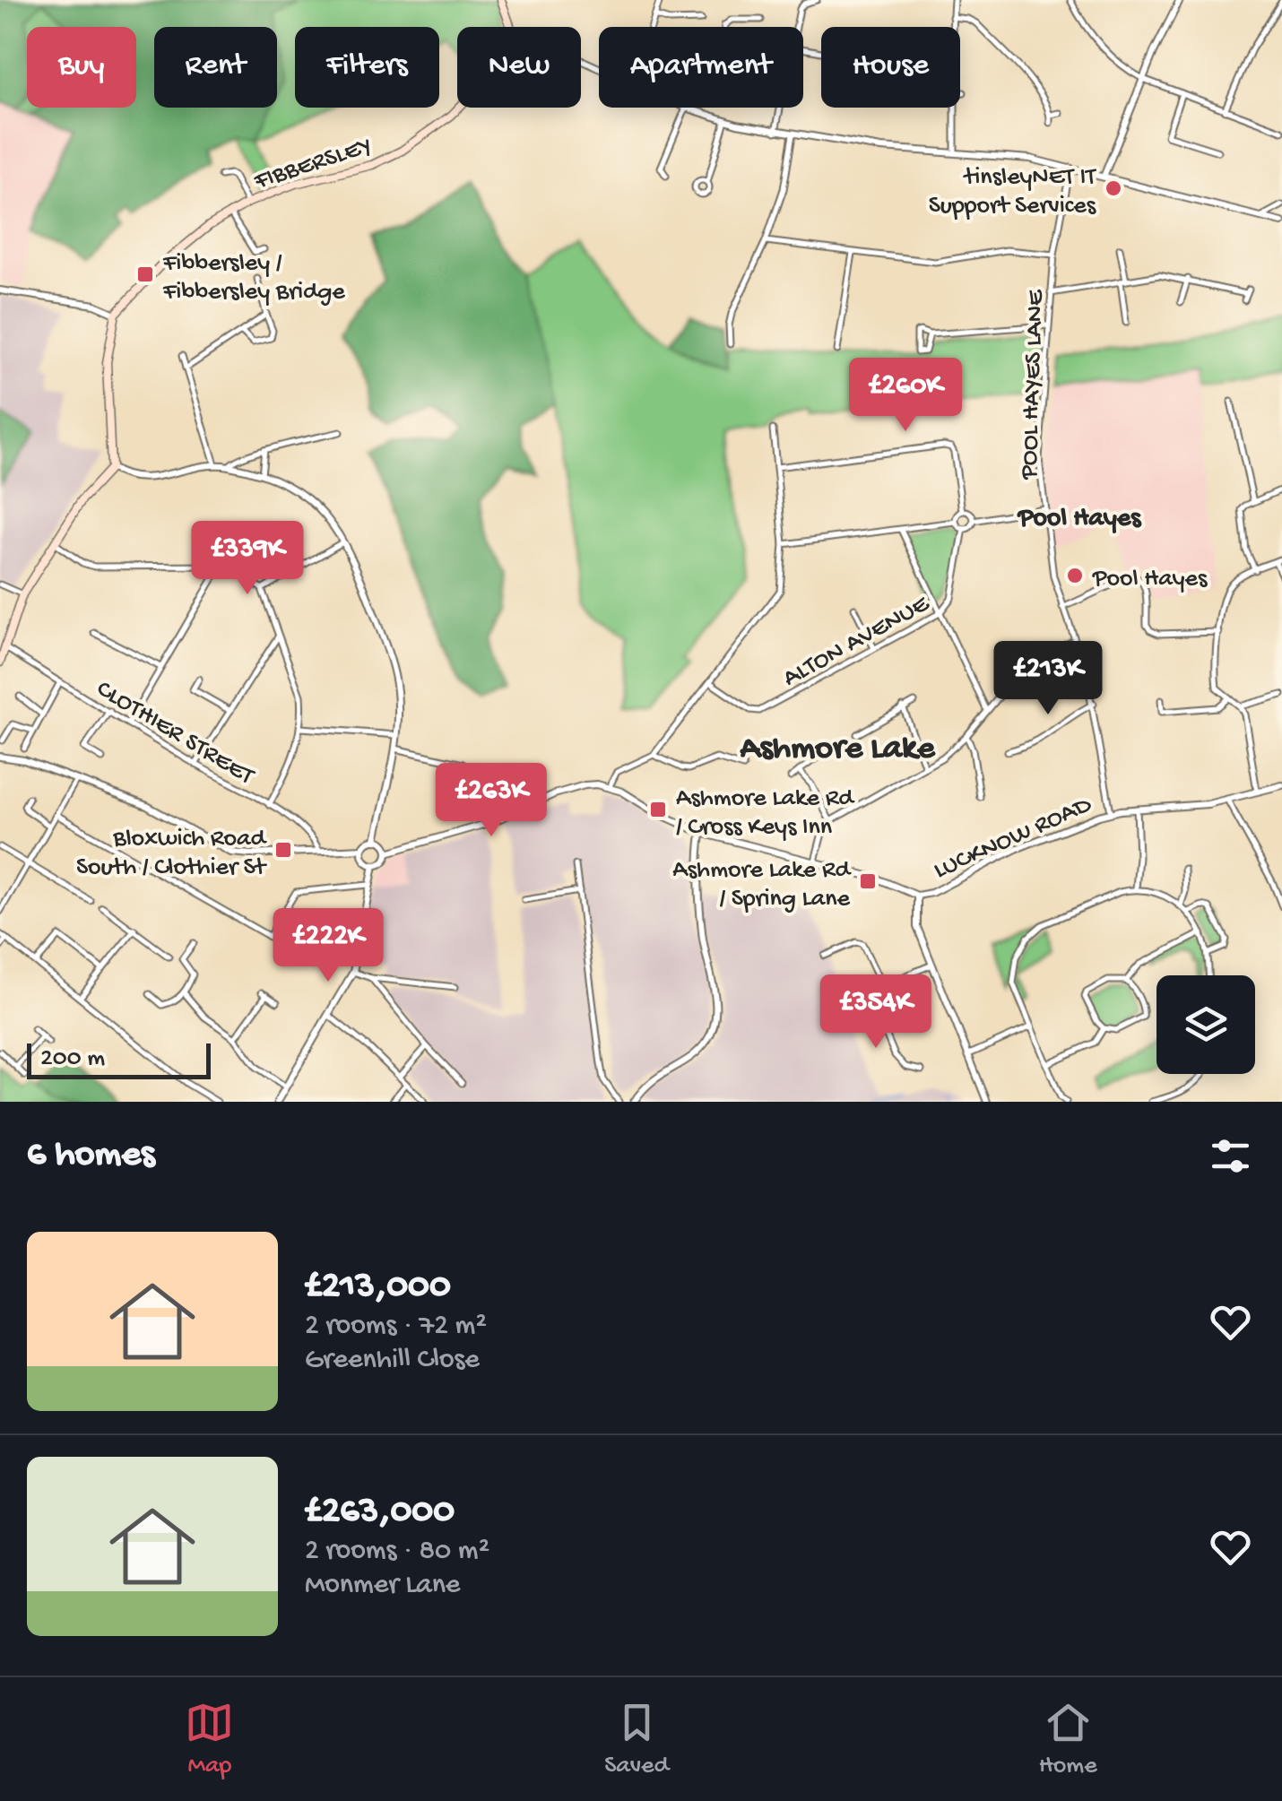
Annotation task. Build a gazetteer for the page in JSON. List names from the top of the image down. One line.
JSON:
{"streets":{"main road":["FIBBERSLEY"],"street":["POOL HAYES LANE","ALTON AVENUE","CLOTHIER STREET","LUCKNOW ROAD"]},"crossings":[["POOL HAYES LANE","LUCKNOW ROAD"]],"districts":["Pool Hayes","Ashmore Lake"],"places":{"other":["tinsleyNET IT Support Services","Pool Hayes"],"transit":["Fibbersley / Fibbersley Bridge","Ashmore Lake Rd / Cross Keys Inn","Bloxwich Road South / Clothier St","Ashmore Lake Rd / Spring Lane"]},"scale_bar":"200 m","page":{"chip":["Buy","Rent","Filters","New","Apartment","House"],"price":["£260K","£339K","£213K","£263K","£222K","£354K"],"scale":"200 m","heading":"6 homes","list":[{"name":"£213,000","note":"2 rooms · 72 m² · Greenhill Close"},{"name":"£263,000","note":"2 rooms · 80 m² · Monmer Lane"}],"tabs":["Map","Saved","Home"]}}
